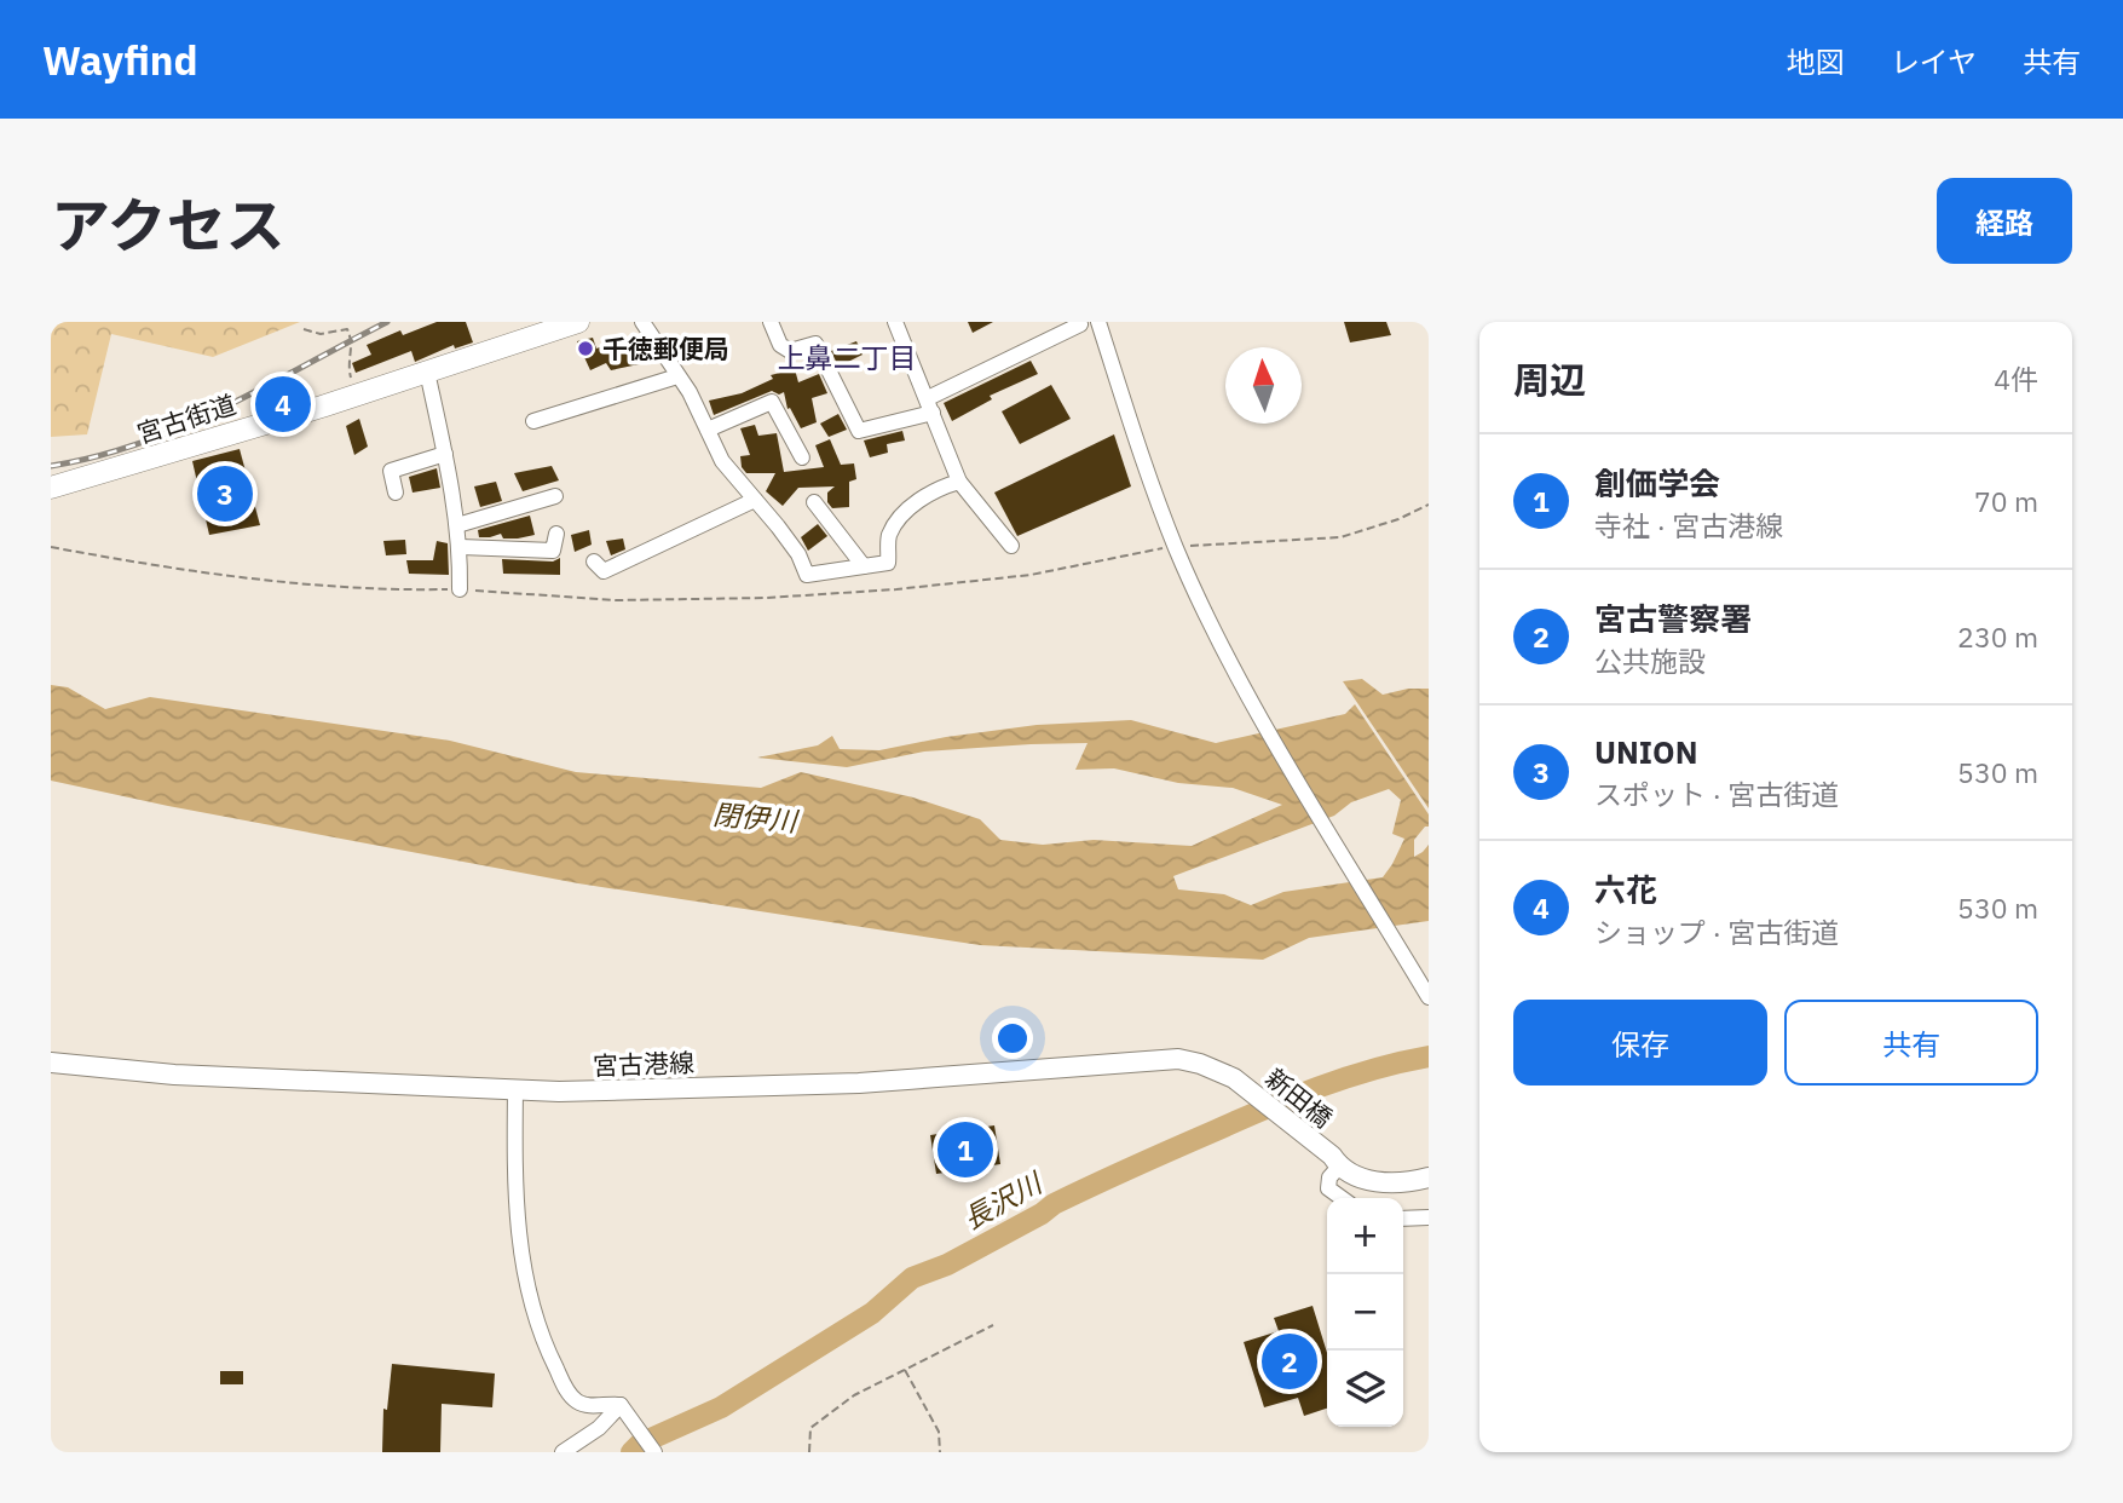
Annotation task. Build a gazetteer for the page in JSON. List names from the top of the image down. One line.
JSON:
{"streets":{"highway":["宮古街道"],"main road":["宮古港線","新田橋"]},"crossings":[["宮古港線","新田橋"]],"districts":["上鼻二丁目"],"water":["閉伊川","長沢川"],"places":["千徳郵便局"],"north":"top","page":{"header":"Wayfind","nav":["地図","レイヤ","共有"],"title":"アクセス","buttons":["経路",["保存","共有"]],"heading":["周辺","4件"],"pins":["4","3","1","2"],"list":[{"mark":"1","name":"創価学会","note":"寺社 · 宮古港線","value":"70 m"},{"mark":"2","name":"宮古警察署","note":"公共施設","value":"230 m"},{"mark":"3","name":"UNION","note":"スポット · 宮古街道","value":"530 m"},{"mark":"4","name":"六花","note":"ショップ · 宮古街道","value":"530 m"}],"map_buttons":["+","−"]}}
